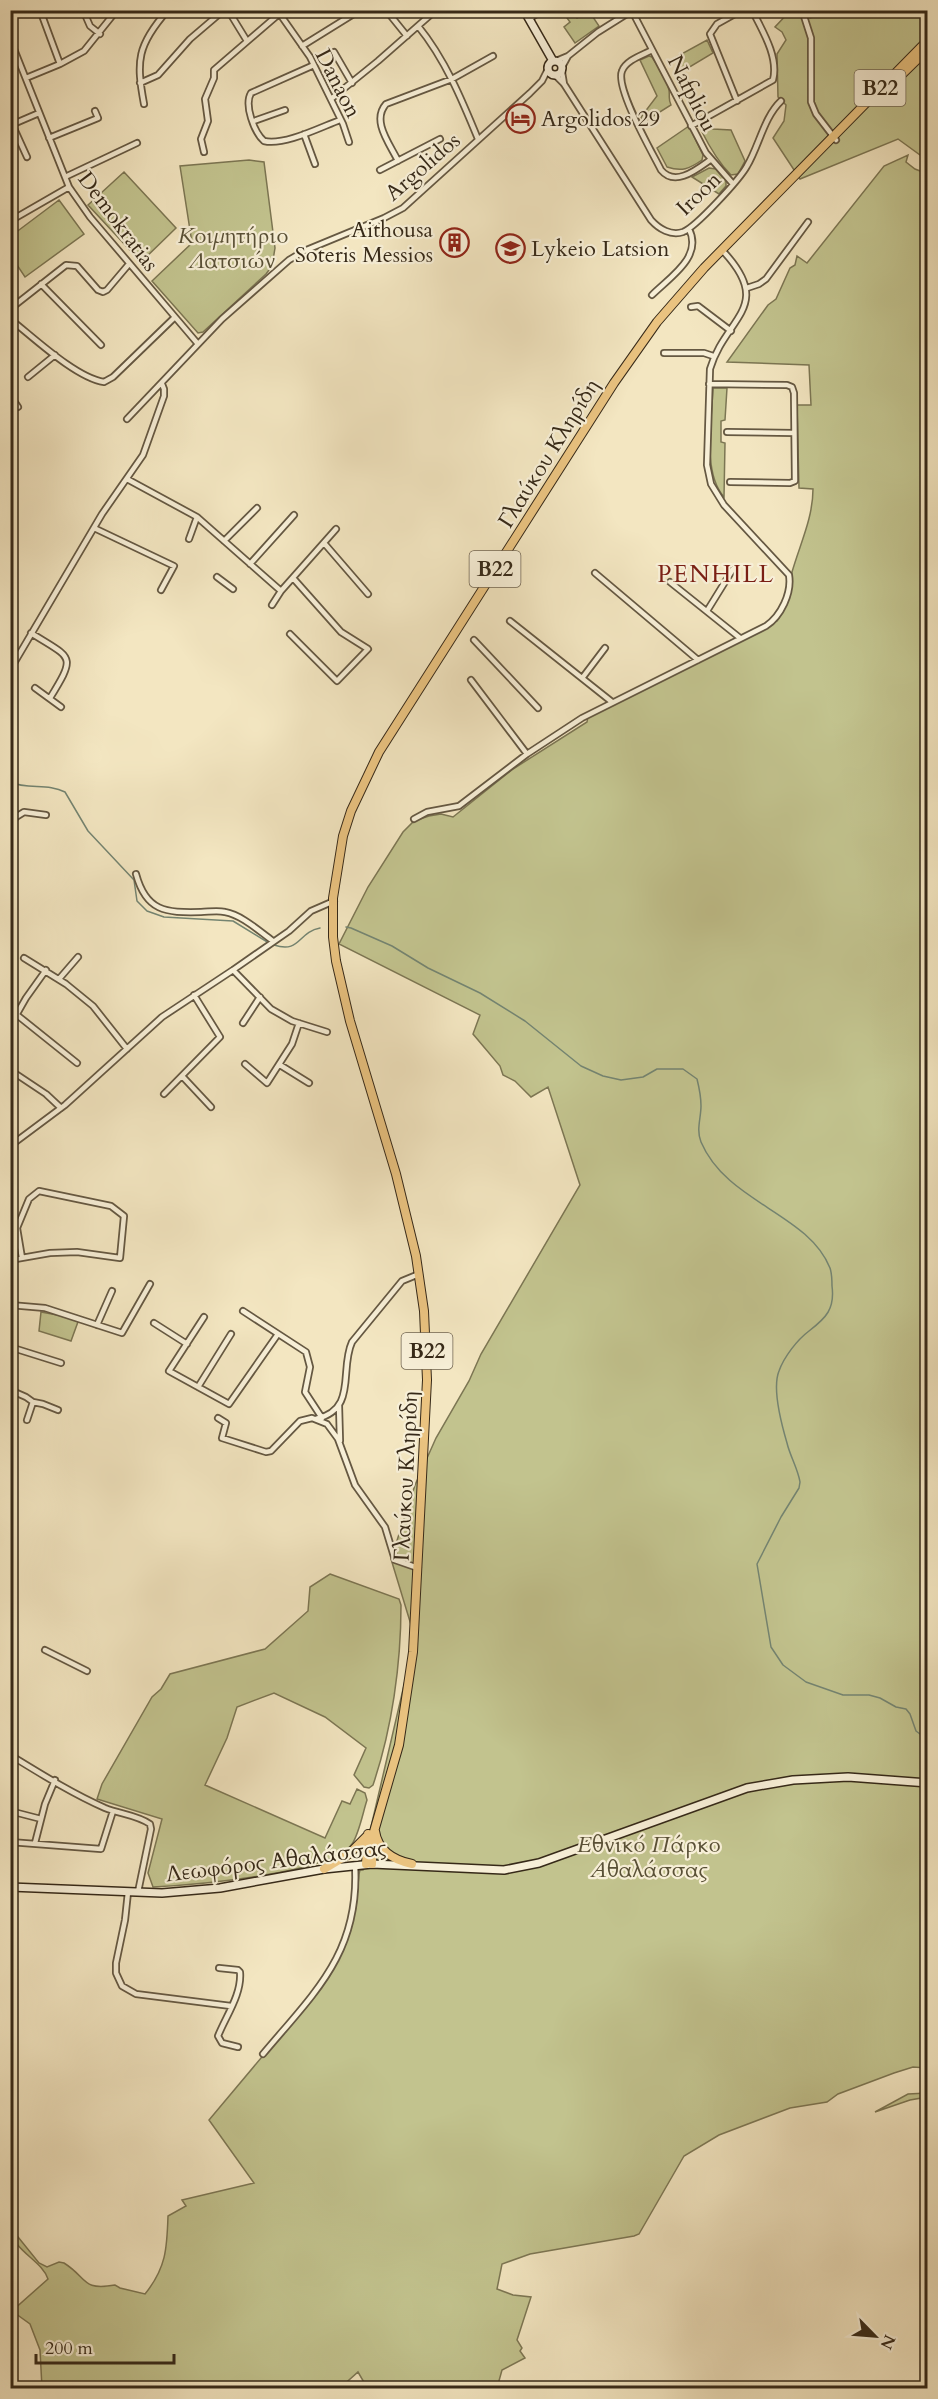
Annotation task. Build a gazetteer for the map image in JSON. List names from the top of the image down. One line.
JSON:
{"streets":{"main road":["B22","Γλαύκου Κληρίδη","Λεωφόρος Αθαλάσσας"],"street":["Danaon","Nafpliou","Argolidos","Iroon","Demokratias"]},"crossings":[["Nafpliou","Argolidos"],["Nafpliou","Iroon"],["Argolidos","Iroon"],["Argolidos","Demokratias"],["Γλαύκου Κληρίδη","Λεωφόρος Αθαλάσσας"]],"districts":["PENHILL"],"parks":["Κοιμητήριο Λατσιών","Εθνικό Πάρκο Αθαλάσσας"],"places":{"hotel":["Argolidos 29"],"building":["Aithousa Soteris Messios"],"school or university":["Lykeio Latsion"]},"scale_bar":"200 m","north":"bottom right"}
